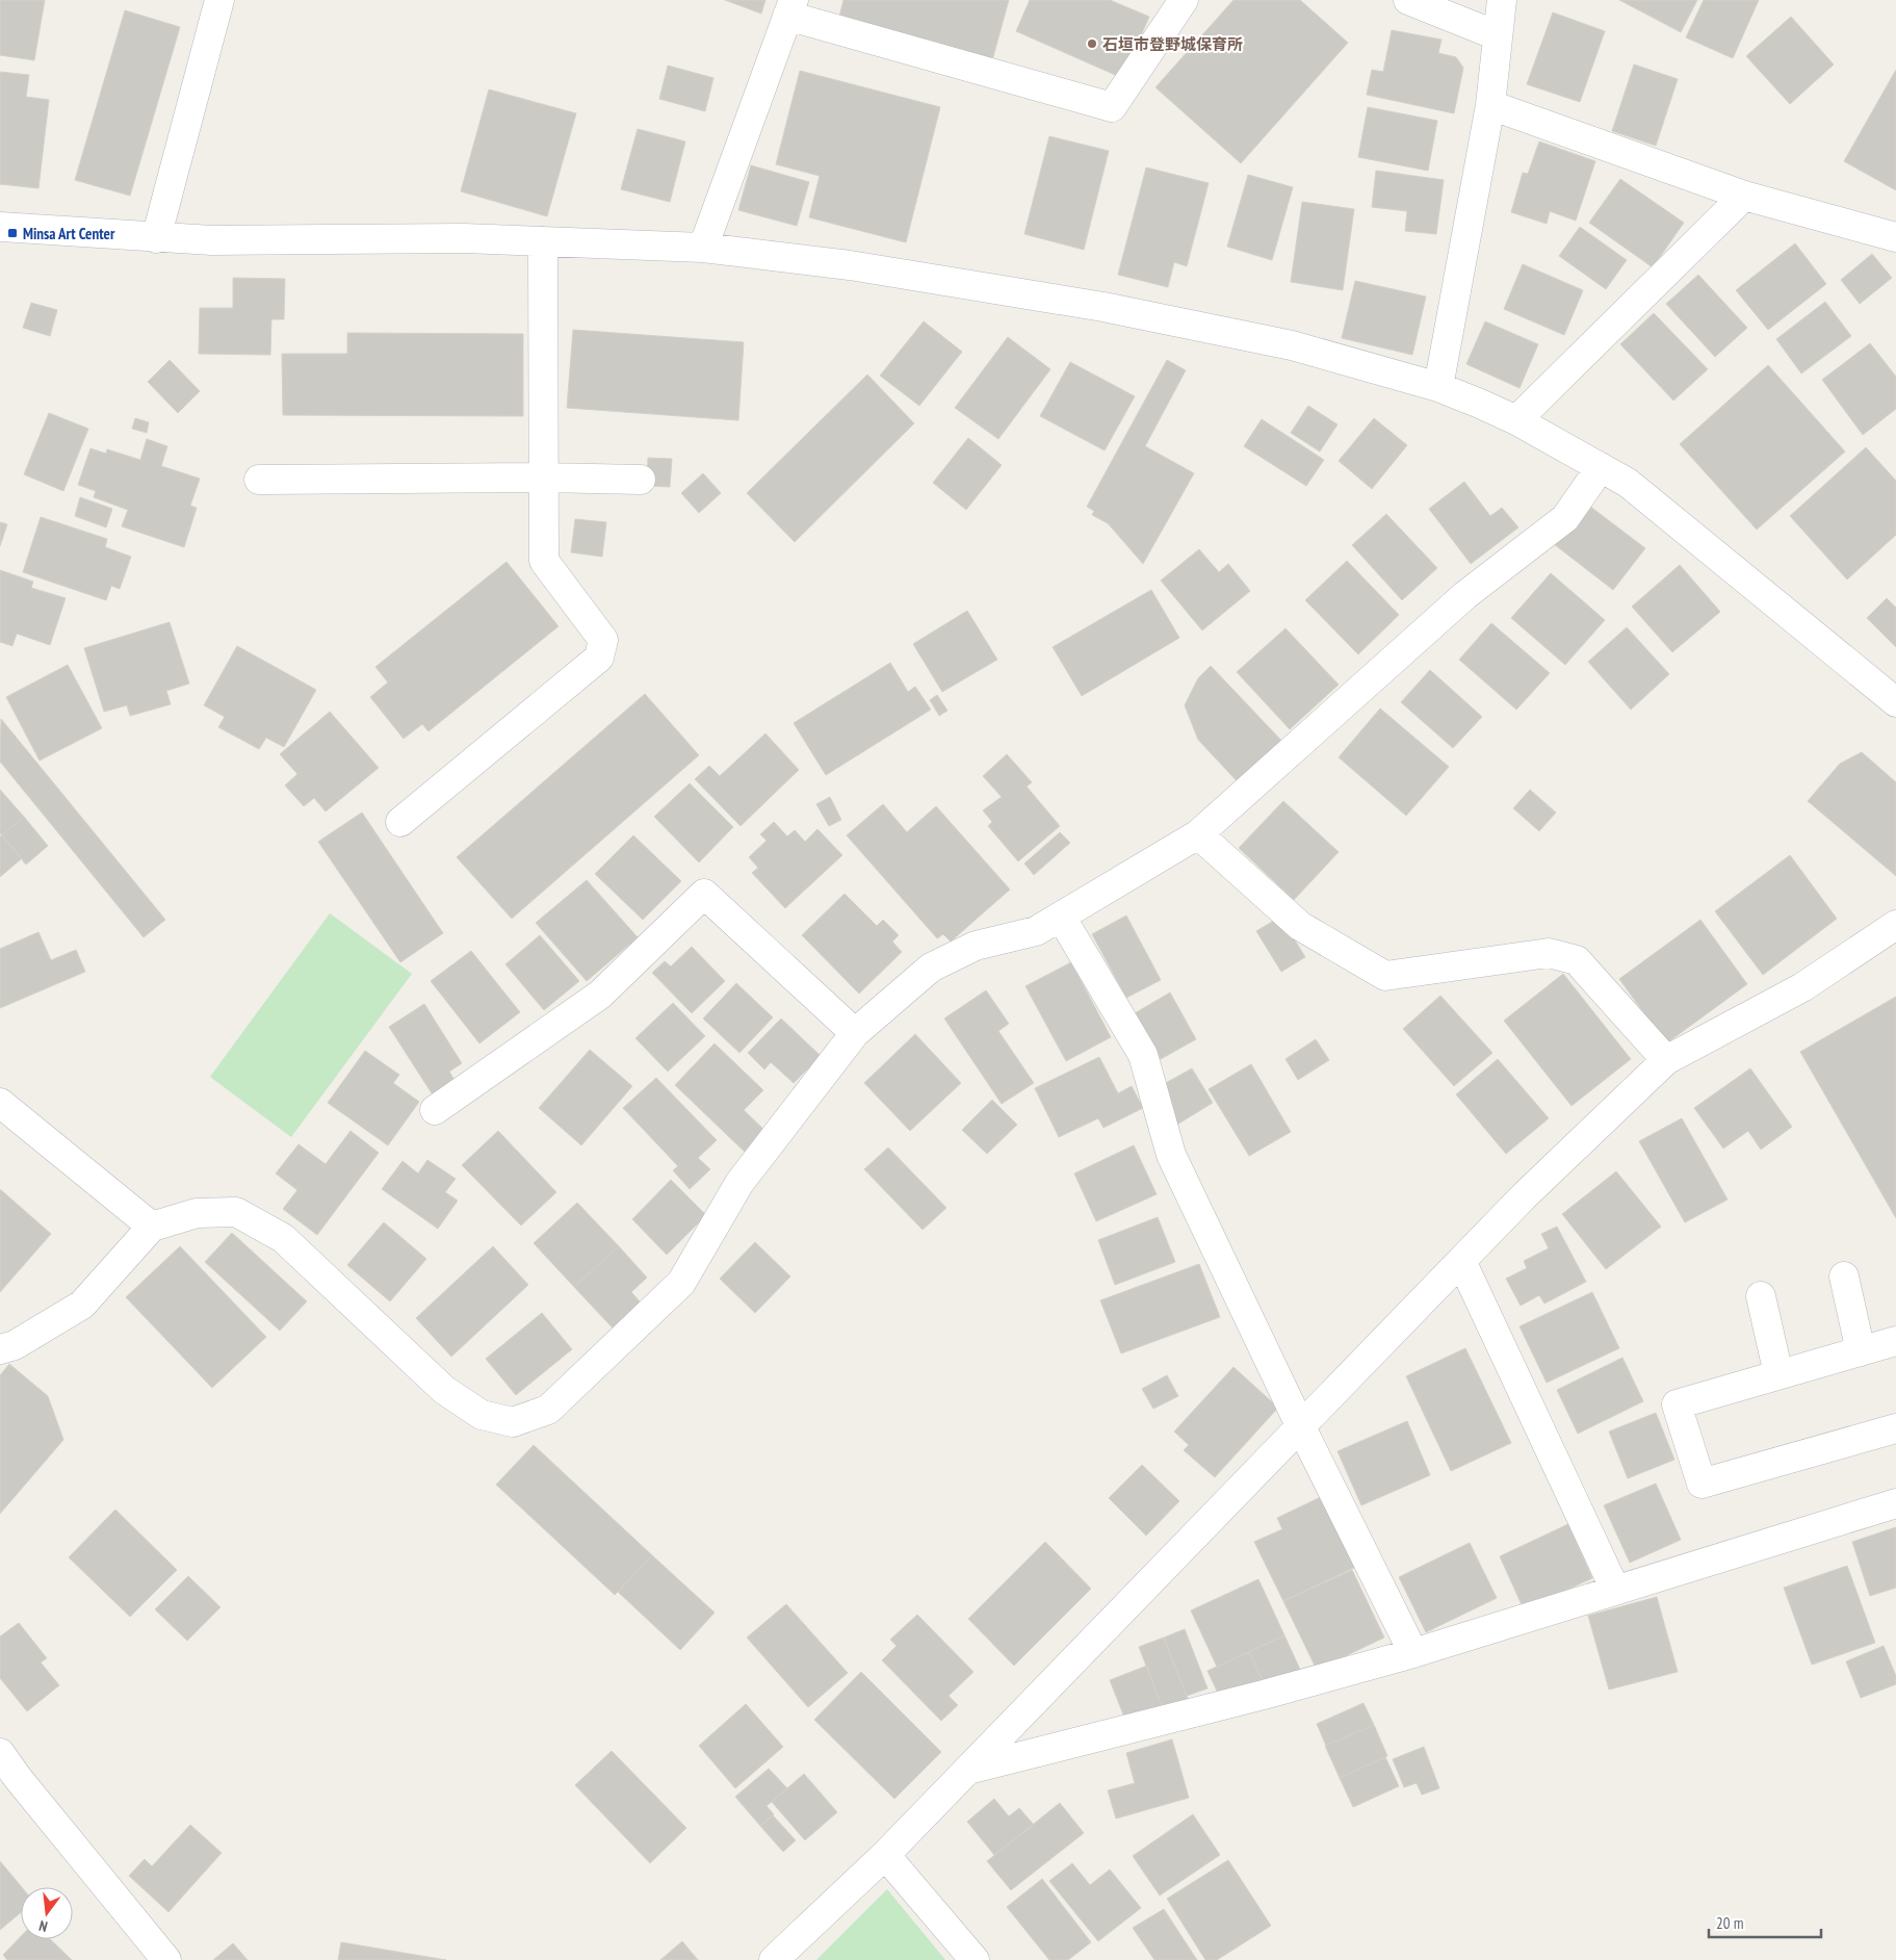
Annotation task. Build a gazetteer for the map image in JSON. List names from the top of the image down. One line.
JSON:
{"places":{"other":["石垣市登野城保育所"],"transit":["Minsa Art Center"]},"scale_bar":"20 m","north":"bottom"}
